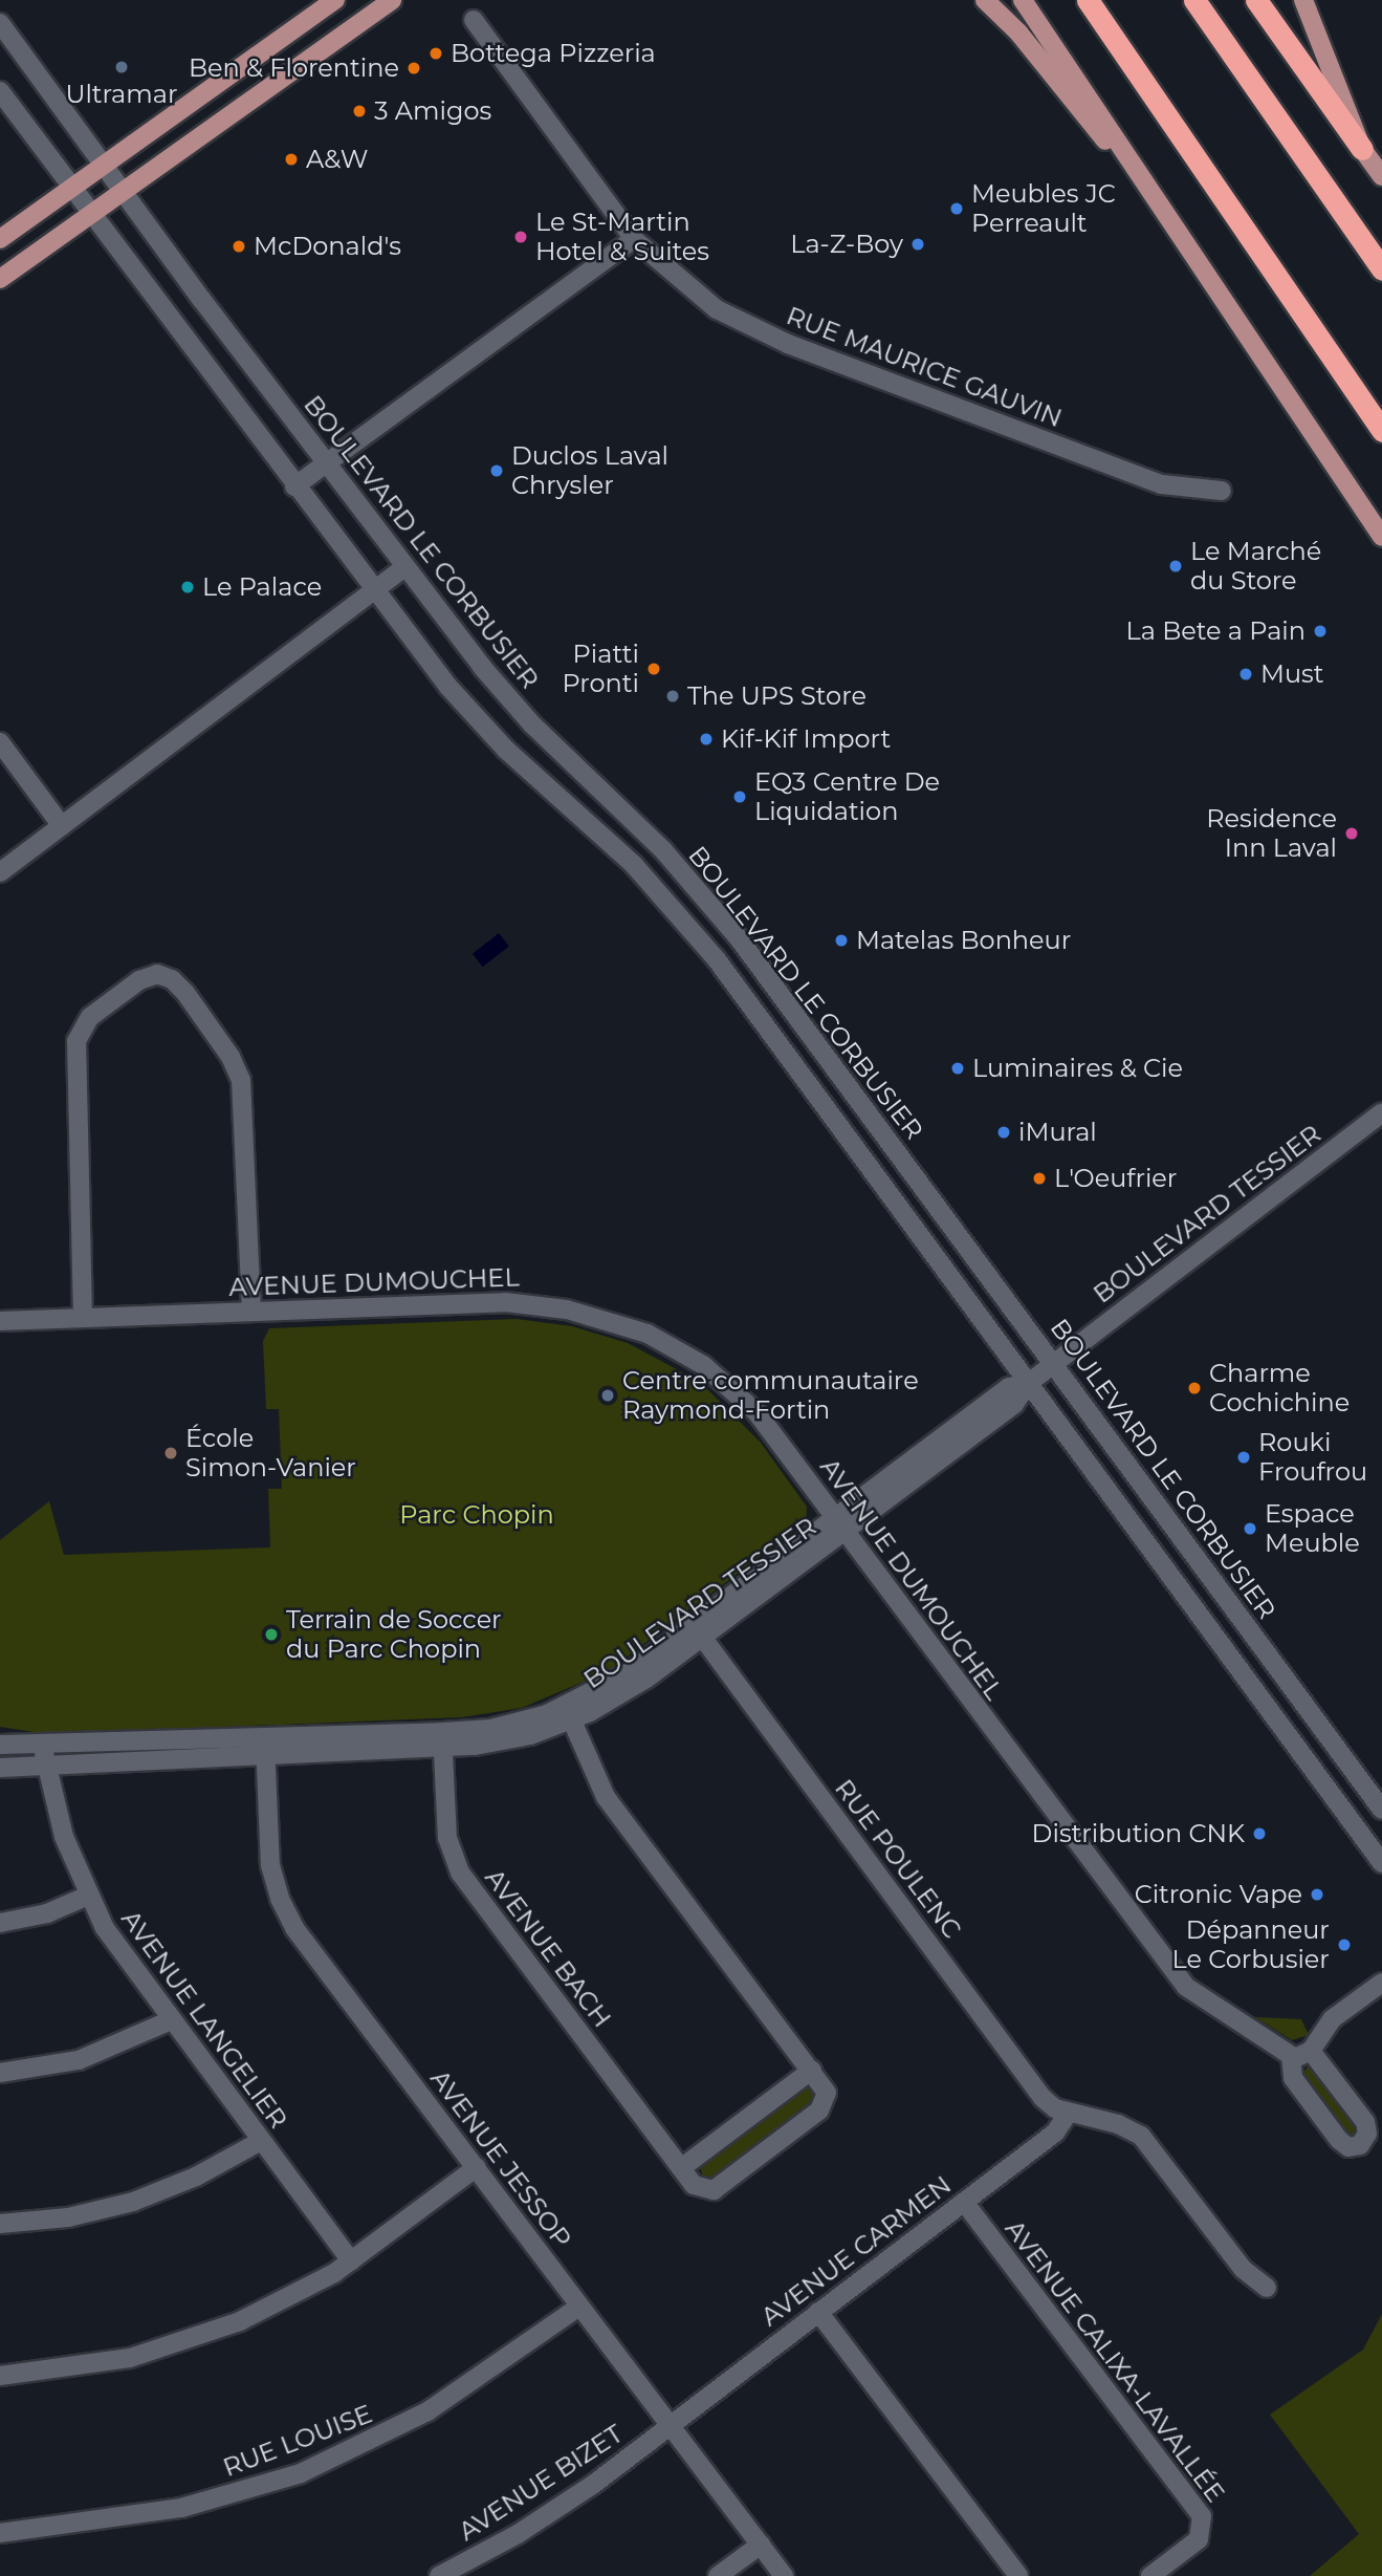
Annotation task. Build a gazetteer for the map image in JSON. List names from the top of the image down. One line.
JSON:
{"streets":{"street":["RUE MAURICE GAUVIN","BOULEVARD LE CORBUSIER","BOULEVARD TESSIER","AVENUE DUMOUCHEL","RUE POULENC","AVENUE BACH","AVENUE LANGELIER","AVENUE JESSOP","AVENUE CARMEN","AVENUE CALIXA-LAVALLÉE","RUE LOUISE","AVENUE BIZET"]},"crossings":[["BOULEVARD LE CORBUSIER","BOULEVARD TESSIER"],["BOULEVARD TESSIER","AVENUE DUMOUCHEL"],["BOULEVARD TESSIER","RUE POULENC"],["BOULEVARD TESSIER","AVENUE BACH"],["BOULEVARD TESSIER","AVENUE LANGELIER"],["BOULEVARD TESSIER","AVENUE JESSOP"],["RUE POULENC","AVENUE CARMEN"],["AVENUE JESSOP","AVENUE CARMEN"],["AVENUE JESSOP","RUE LOUISE"],["AVENUE JESSOP","AVENUE BIZET"],["AVENUE CARMEN","AVENUE CALIXA-LAVALLÉE"],["AVENUE CARMEN","AVENUE BIZET"]],"parks":["Parc Chopin"],"places":["Bottega Pizzeria","Ultramar","Ben & Florentine","3 Amigos","A&W","Meubles JC Perreault","Le St-Martin Hotel & Suites","La-Z-Boy","McDonald's","Duclos Laval Chrysler","Le Marché du Store","Le Palace","La Bete a Pain","Piatti Pronti","Must","The UPS Store","Kif-Kif Import","EQ3 Centre De Liquidation","Residence Inn Laval","Matelas Bonheur","Luminaires & Cie","iMural","L'Oeufrier","Charme Cochichine","Centre communautaire Raymond-Fortin","École Simon-Vanier","Rouki Froufrou","Espace Meuble","Terrain de Soccer du Parc Chopin","Distribution CNK","Citronic Vape","Dépanneur Le Corbusier"]}
